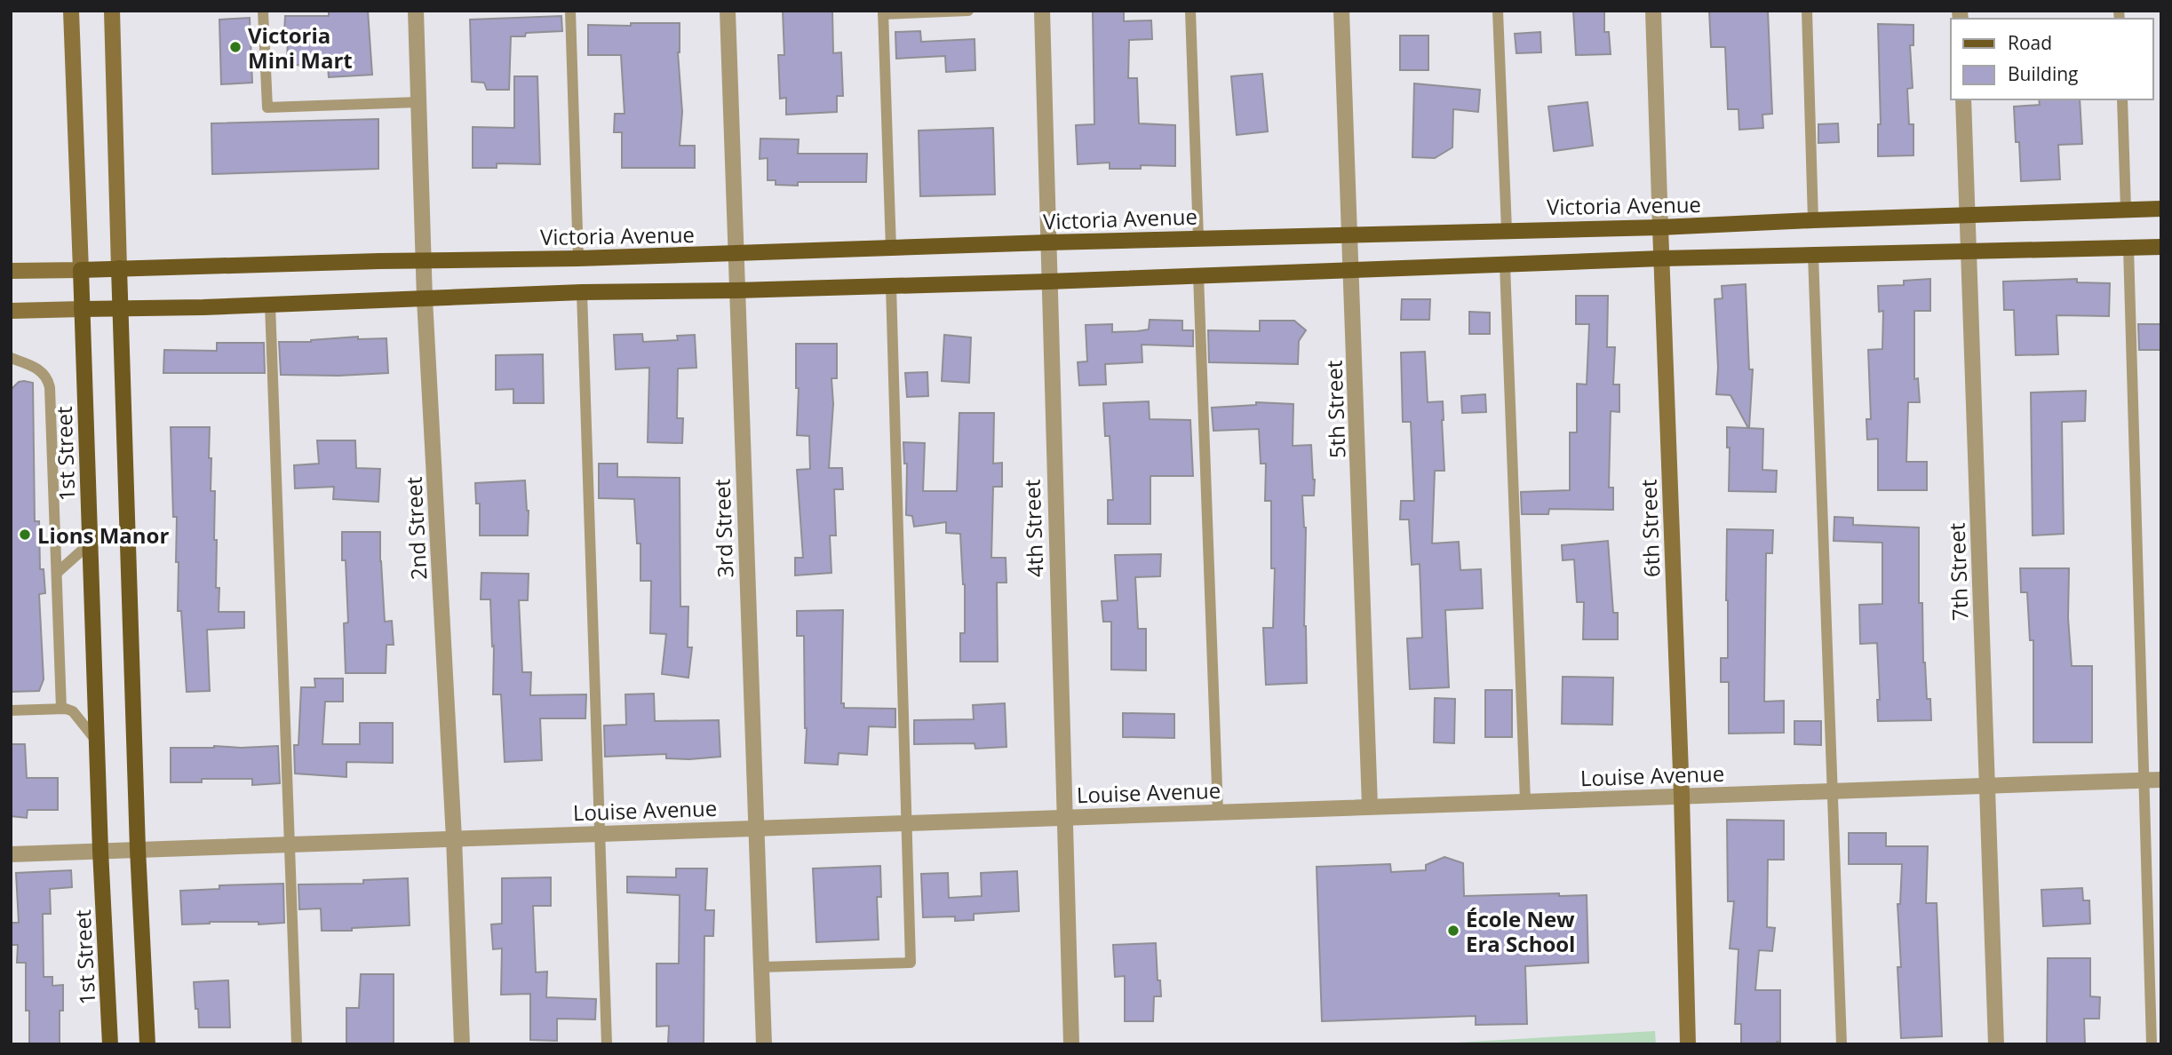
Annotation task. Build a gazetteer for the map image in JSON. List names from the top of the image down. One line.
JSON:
{"streets":{"main road":["Victoria Avenue","1st Street"],"street":["5th Street","2nd Street","3rd Street","4th Street","6th Street","7th Street","Louise Avenue"]},"crossings":[["Victoria Avenue","5th Street"],["Victoria Avenue","1st Street"],["Victoria Avenue","2nd Street"],["Victoria Avenue","3rd Street"],["Victoria Avenue","4th Street"],["Victoria Avenue","6th Street"],["Victoria Avenue","7th Street"],["5th Street","Louise Avenue"],["1st Street","Louise Avenue"],["2nd Street","Louise Avenue"],["3rd Street","Louise Avenue"],["4th Street","Louise Avenue"],["6th Street","Louise Avenue"],["7th Street","Louise Avenue"]],"places":["Victoria Mini Mart","Lions Manor","École New Era School"],"legend":["Road","Building"]}
